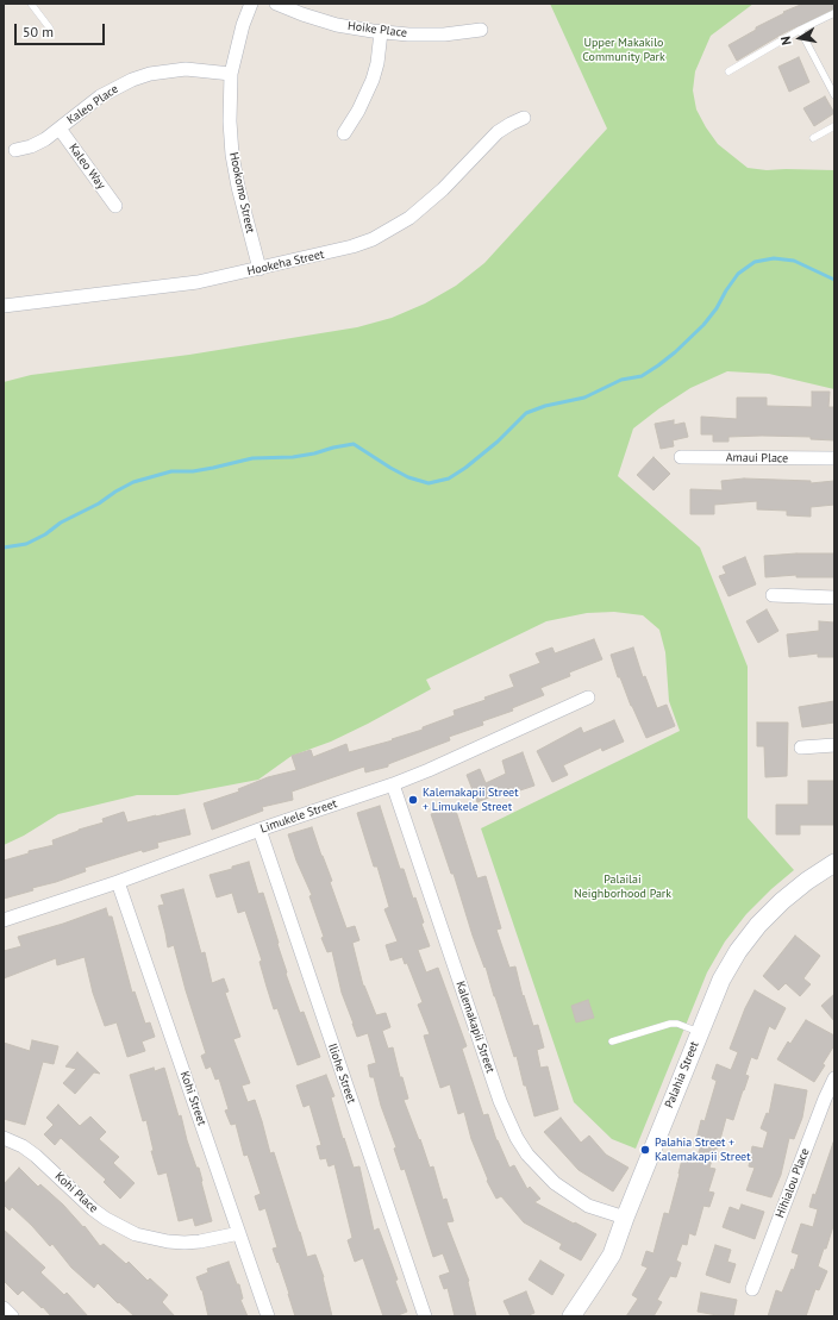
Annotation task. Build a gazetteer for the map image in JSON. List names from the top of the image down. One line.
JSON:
{"streets":{"street":["Hoike Place","Kaleo Place","Kaleo Way","Hookomo Street","Hookeha Street","Amaui Place","Limukele Street","Kalemakapii Street","Iliohe Street","Palahia Street","Kohi Street","Hihialou Place","Kohi Place"]},"crossings":[["Kaleo Place","Kaleo Way"],["Kaleo Place","Hookomo Street"],["Hookomo Street","Hookeha Street"],["Limukele Street","Kalemakapii Street"],["Limukele Street","Iliohe Street"],["Limukele Street","Kohi Street"],["Kalemakapii Street","Palahia Street"],["Kohi Street","Kohi Place"]],"parks":["Upper Makakilo Community Park","Palailai Neighborhood Park"],"places":["Kalemakapii Street + Limukele Street","Palahia Street + Kalemakapii Street"],"scale_bar":"50 m","north":"left"}
